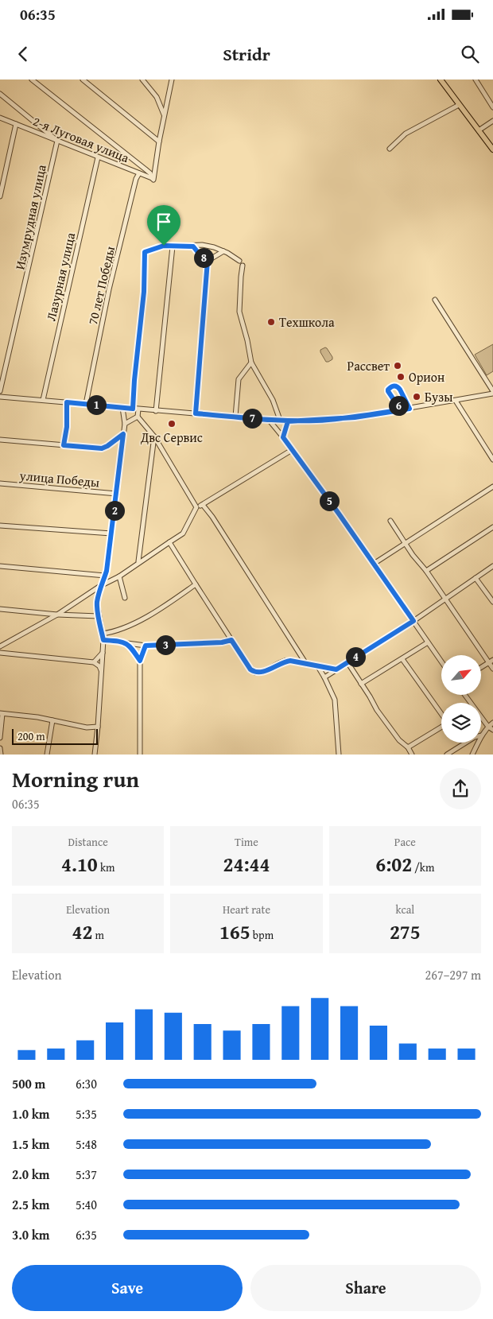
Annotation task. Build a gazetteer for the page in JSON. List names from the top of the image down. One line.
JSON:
{"streets":{"street":["2-я Луговая улица","Изумрудная улица","Лазурная улица","70 лет Победы","улица Победы"]},"crossings":[["2-я Луговая улица","Изумрудная улица"],["2-я Луговая улица","Лазурная улица"],["2-я Луговая улица","70 лет Победы"]],"places":["Техшкола","Рассвет","Орион","Бузы","Двс Сервис"],"scale_bar":"200 m","north":"top right","page":{"status":"06:35","header":"Stridr","pins":["8","1","6","7","5","2","3","4"],"scale":"200 m","heading":["Morning run","06:35"],"stats":[["Distance","4.10 km"],["Time","24:44"],["Pace","6:02 /km"],["Elevation","42 m"],["Heart rate","165 bpm"],["kcal","275"]],"chart":["Elevation","267–297 m"],"list":[{"name":"500 m","note":"6:30"},{"name":"1.0 km","note":"5:35"},{"name":"1.5 km","note":"5:48"},{"name":"2.0 km","note":"5:37"},{"name":"2.5 km","note":"5:40"},{"name":"3.0 km","note":"6:35"}],"buttons":["Save","Share"]}}
